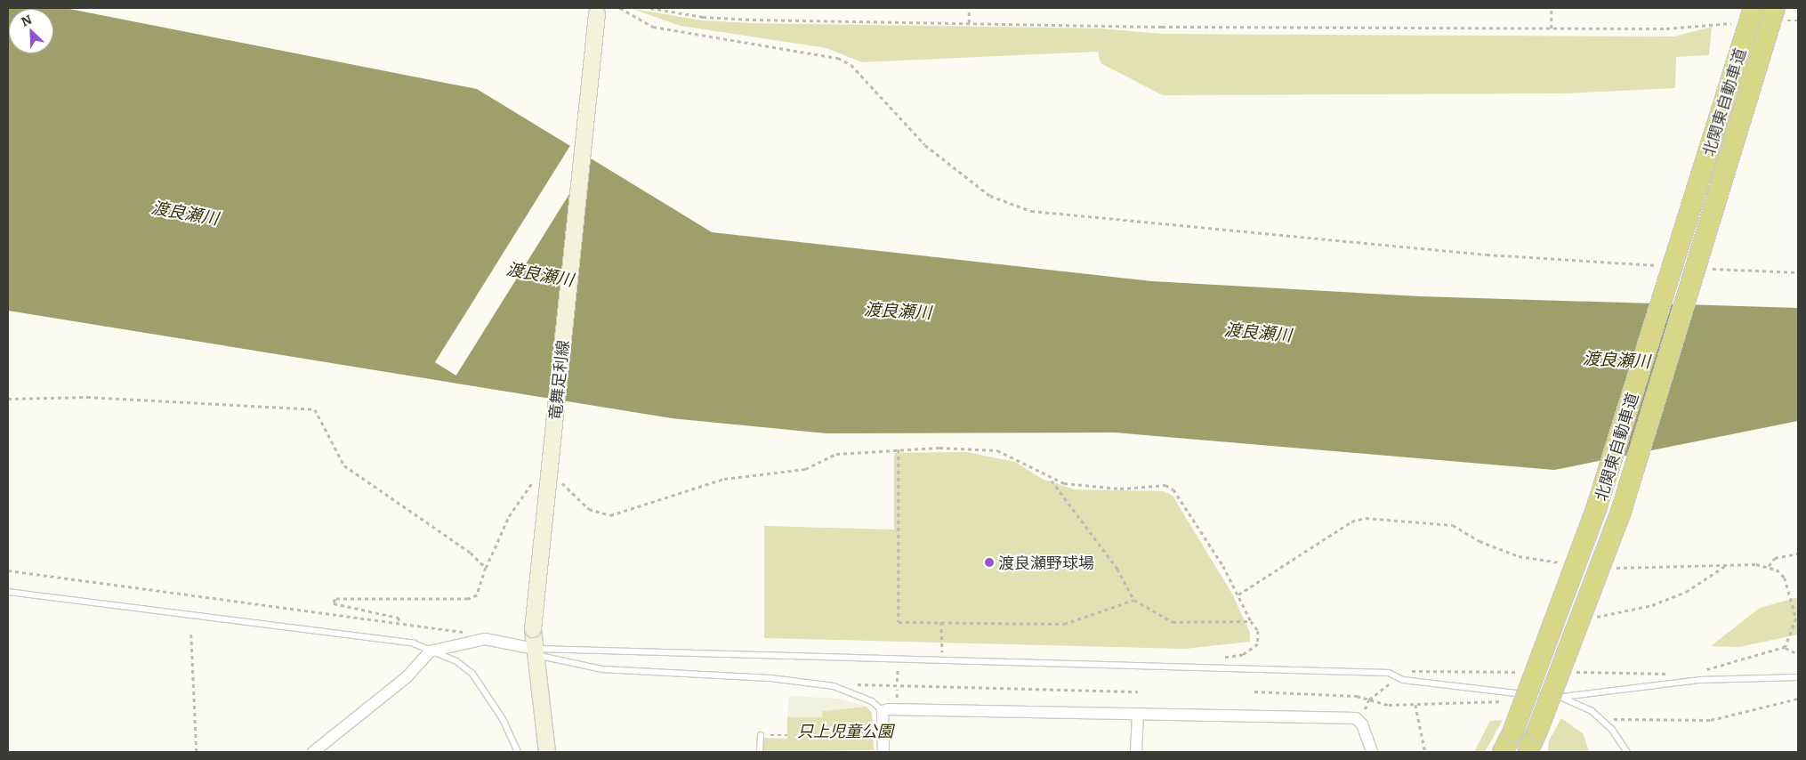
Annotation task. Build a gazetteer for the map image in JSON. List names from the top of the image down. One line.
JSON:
{"streets":{"highway":["北関東自動車道"],"main road":["竜舞足利線"]},"water":["渡良瀬川"],"parks":["只上児童公園"],"places":["渡良瀬野球場"],"north":"top left"}
